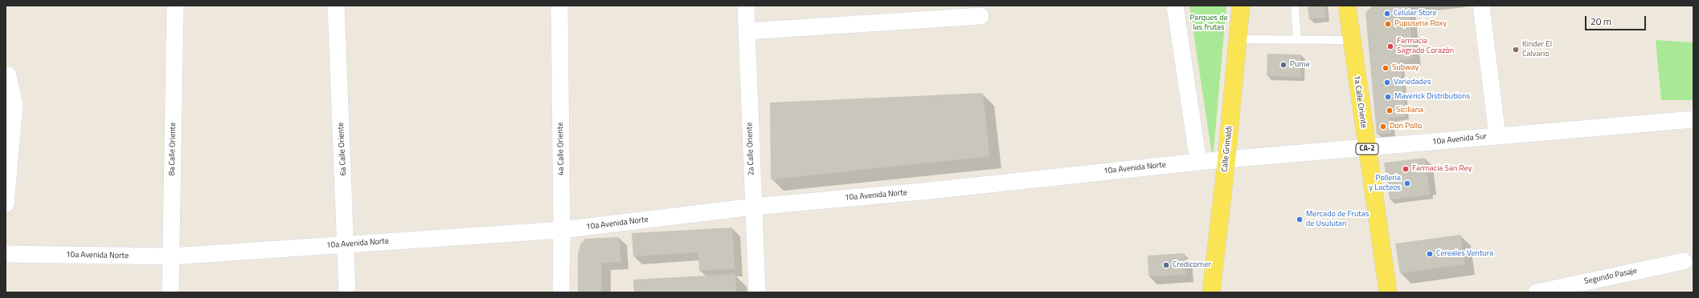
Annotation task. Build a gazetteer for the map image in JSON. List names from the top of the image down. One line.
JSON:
{"streets":{"main road":["1a Calle Oriente","Calle Grimaldi","CA-2"],"street":["10a Avenida Sur","8a Calle Oriente","6a Calle Oriente","4a Calle Oriente","2a Calle Oriente","10a Avenida Norte","Segundo Pasaje"]},"crossings":[["1a Calle Oriente","10a Avenida Sur"],["10a Avenida Sur","Calle Grimaldi"],["10a Avenida Sur","10a Avenida Norte"],["8a Calle Oriente","10a Avenida Norte"],["6a Calle Oriente","10a Avenida Norte"],["4a Calle Oriente","10a Avenida Norte"],["2a Calle Oriente","10a Avenida Norte"],["Calle Grimaldi","10a Avenida Norte"]],"parks":["Parques de las frutas"],"places":["Celular Store","Pupuseria Roxy","Farmacia Sagrado Corazón","Kinder El Calvario","Puma","Subway","Variedades","Maverick Distributions","Siciliana","Don Pollo","Farmacia San Rey","Polleria y Lacteos","Mercado de Frutas de Usulutan","Cereales Ventura","Credicomer"],"scale_bar":"20 m"}
